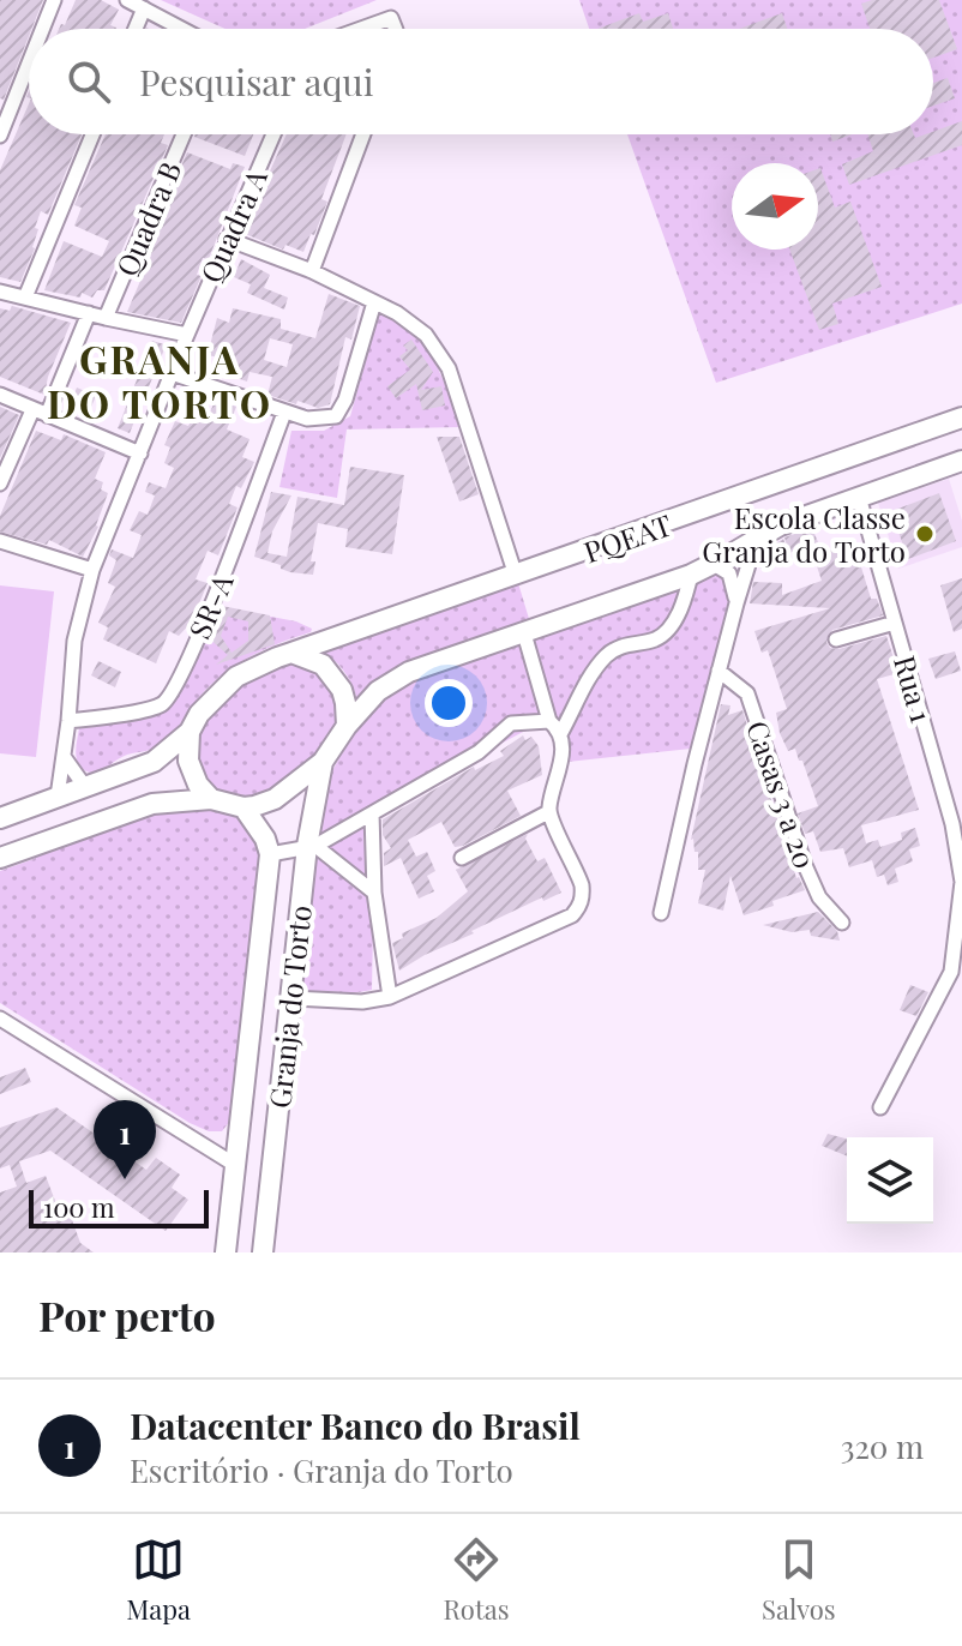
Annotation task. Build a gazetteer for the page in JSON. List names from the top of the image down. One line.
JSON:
{"streets":{"street":["Quadra B","Quadra A","PQEAT","SR-A","Rua 1","Casas 3 a 20","Granja do Torto"]},"crossings":[["PQEAT","Rua 1"],["PQEAT","Granja do Torto"]],"districts":["GRANJA DO TORTO"],"places":["Escola Classe Granja do Torto"],"scale_bar":"100 m","north":"right","page":{"search":"Pesquisar aqui","pins":"1","scale":"100 m","heading":"Por perto","list":[{"mark":"1","name":"Datacenter Banco do Brasil","note":"Escritório · Granja do Torto","value":"320 m"}],"nav":["Mapa","Rotas","Salvos"]}}
